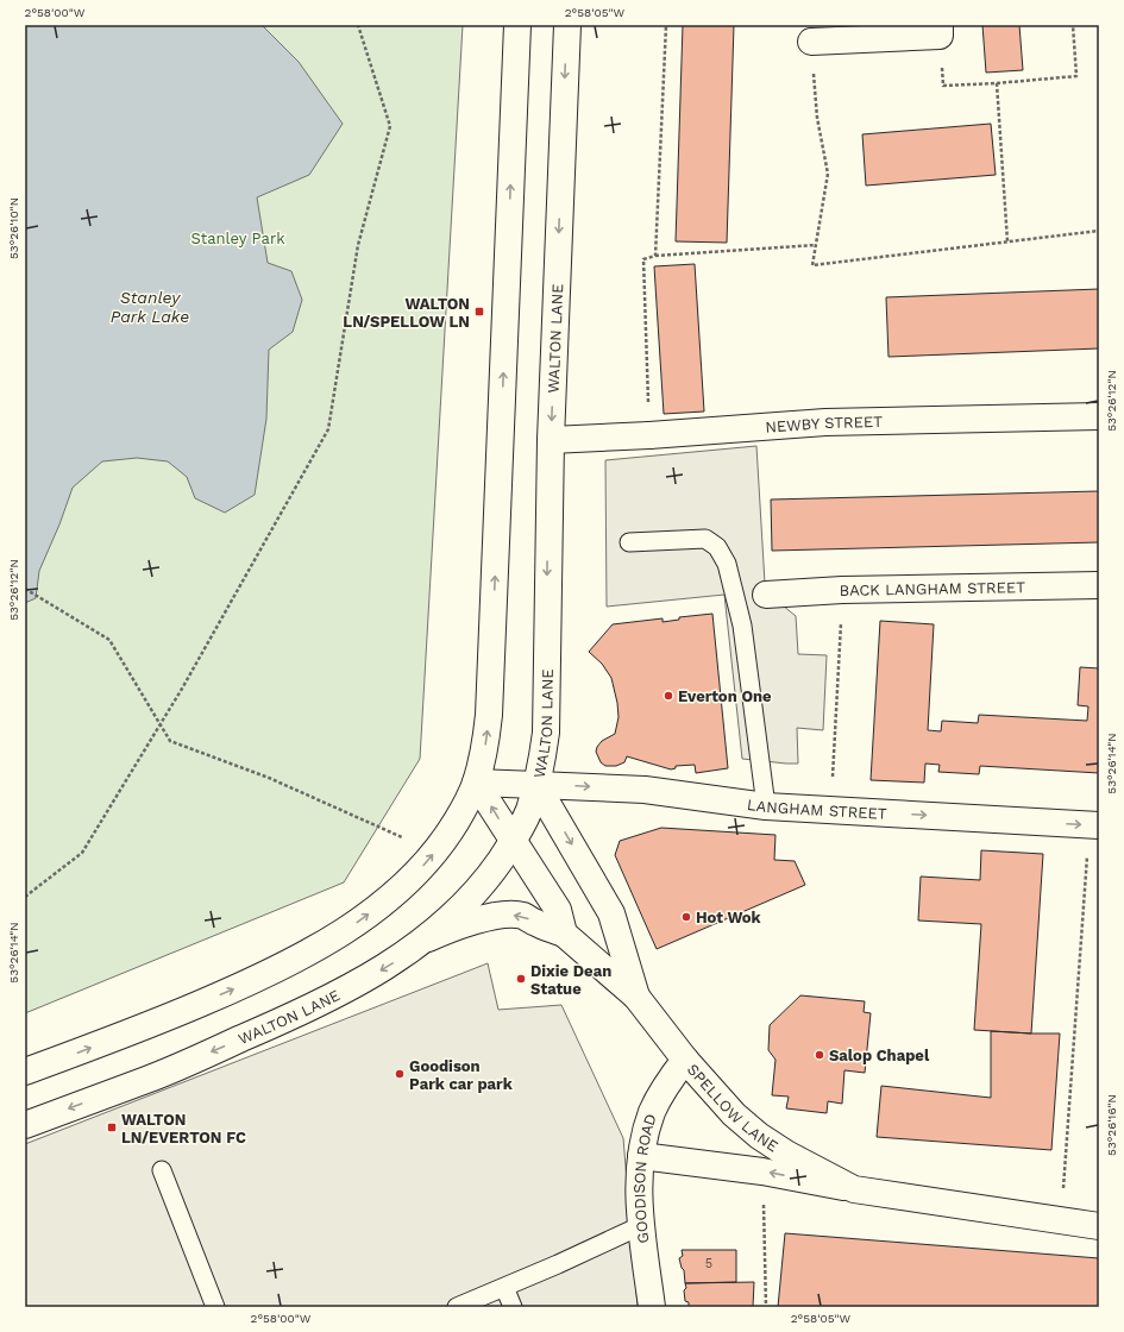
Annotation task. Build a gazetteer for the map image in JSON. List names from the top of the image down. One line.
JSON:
{"streets":{"main road":["WALTON LANE","NEWBY STREET","BACK LANGHAM STREET","LANGHAM STREET","SPELLOW LANE","GOODISON ROAD"]},"crossings":[["WALTON LANE","NEWBY STREET"],["WALTON LANE","LANGHAM STREET"],["WALTON LANE","SPELLOW LANE"],["LANGHAM STREET","SPELLOW LANE"],["SPELLOW LANE","GOODISON ROAD"]],"one_way":["LANGHAM STREET"],"water":["Stanley Park Lake"],"parks":["Stanley Park"],"places":{"transit":["WALTON LN/SPELLOW LN","WALTON LN/EVERTON FC"],"other":["Everton One","Hot Wok","Dixie Dean Statue","Salop Chapel","Goodison Park car park"]},"house_numbers":["5"],"coordinates":["2°58'00\"W","2°58'05\"W","53°26'10\"N","53°26'12\"N","53°26'14\"N","53°26'16\"N"]}
